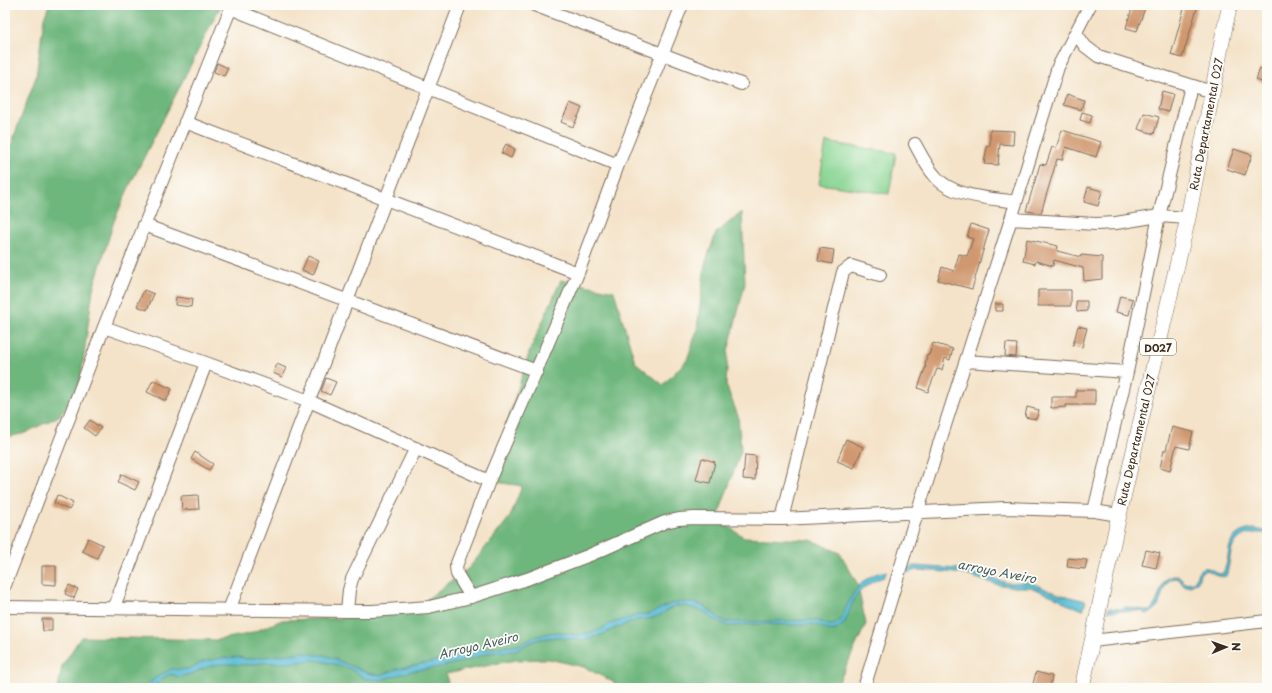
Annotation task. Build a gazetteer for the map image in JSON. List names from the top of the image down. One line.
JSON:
{"streets":{"main road":["Ruta Departamental 027","D027"]},"water":["arroyo Aveiro","Arroyo Aveiro"],"north":"right"}
